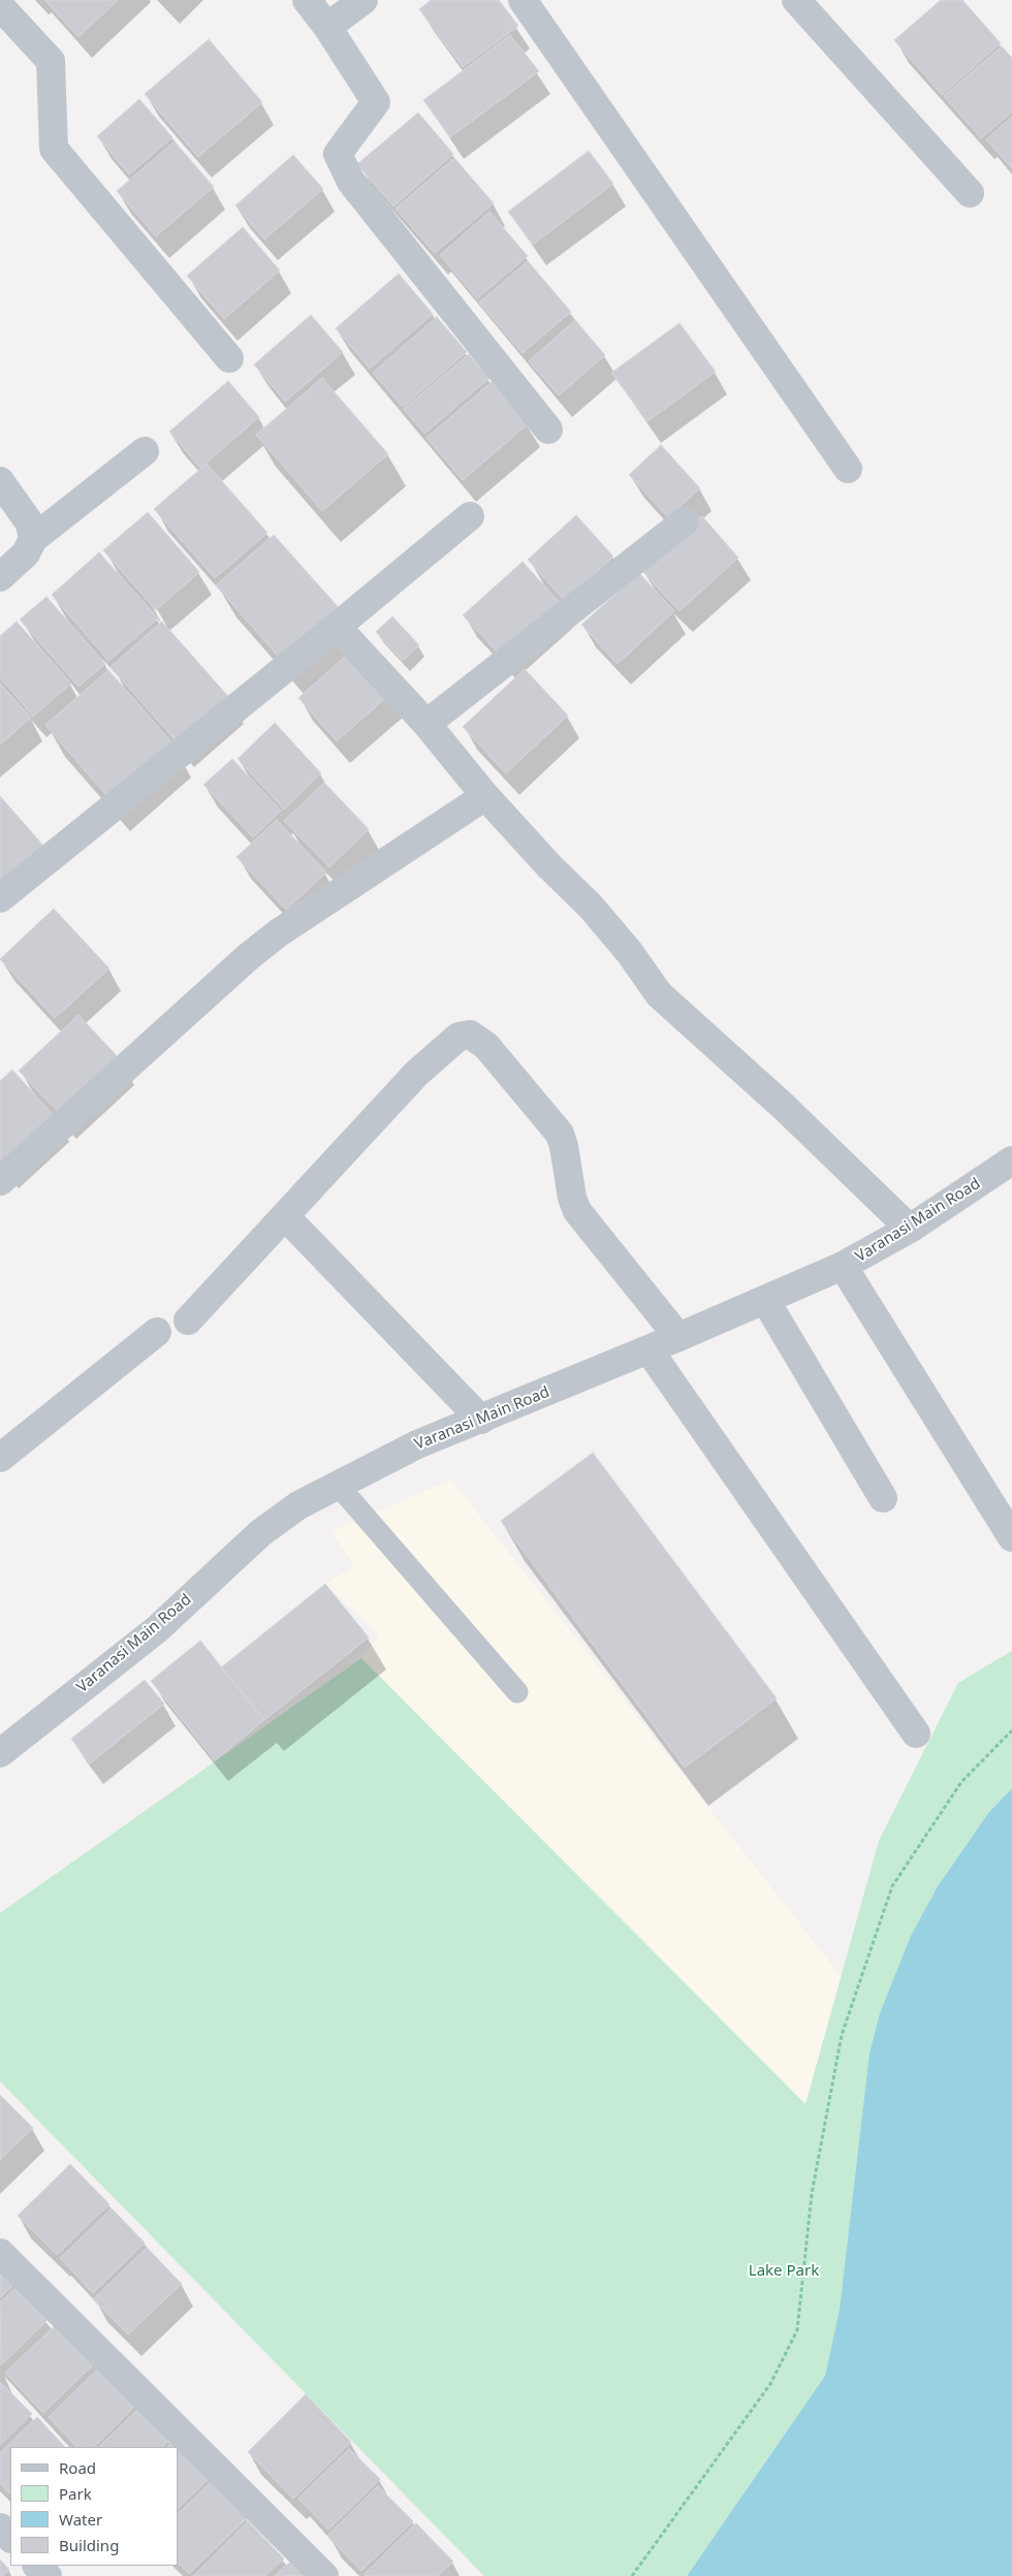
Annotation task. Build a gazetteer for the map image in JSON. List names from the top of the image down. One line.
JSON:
{"streets":{"street":["Varanasi Main Road"]},"parks":["Lake Park"],"legend":["Road","Park","Water","Building"]}
